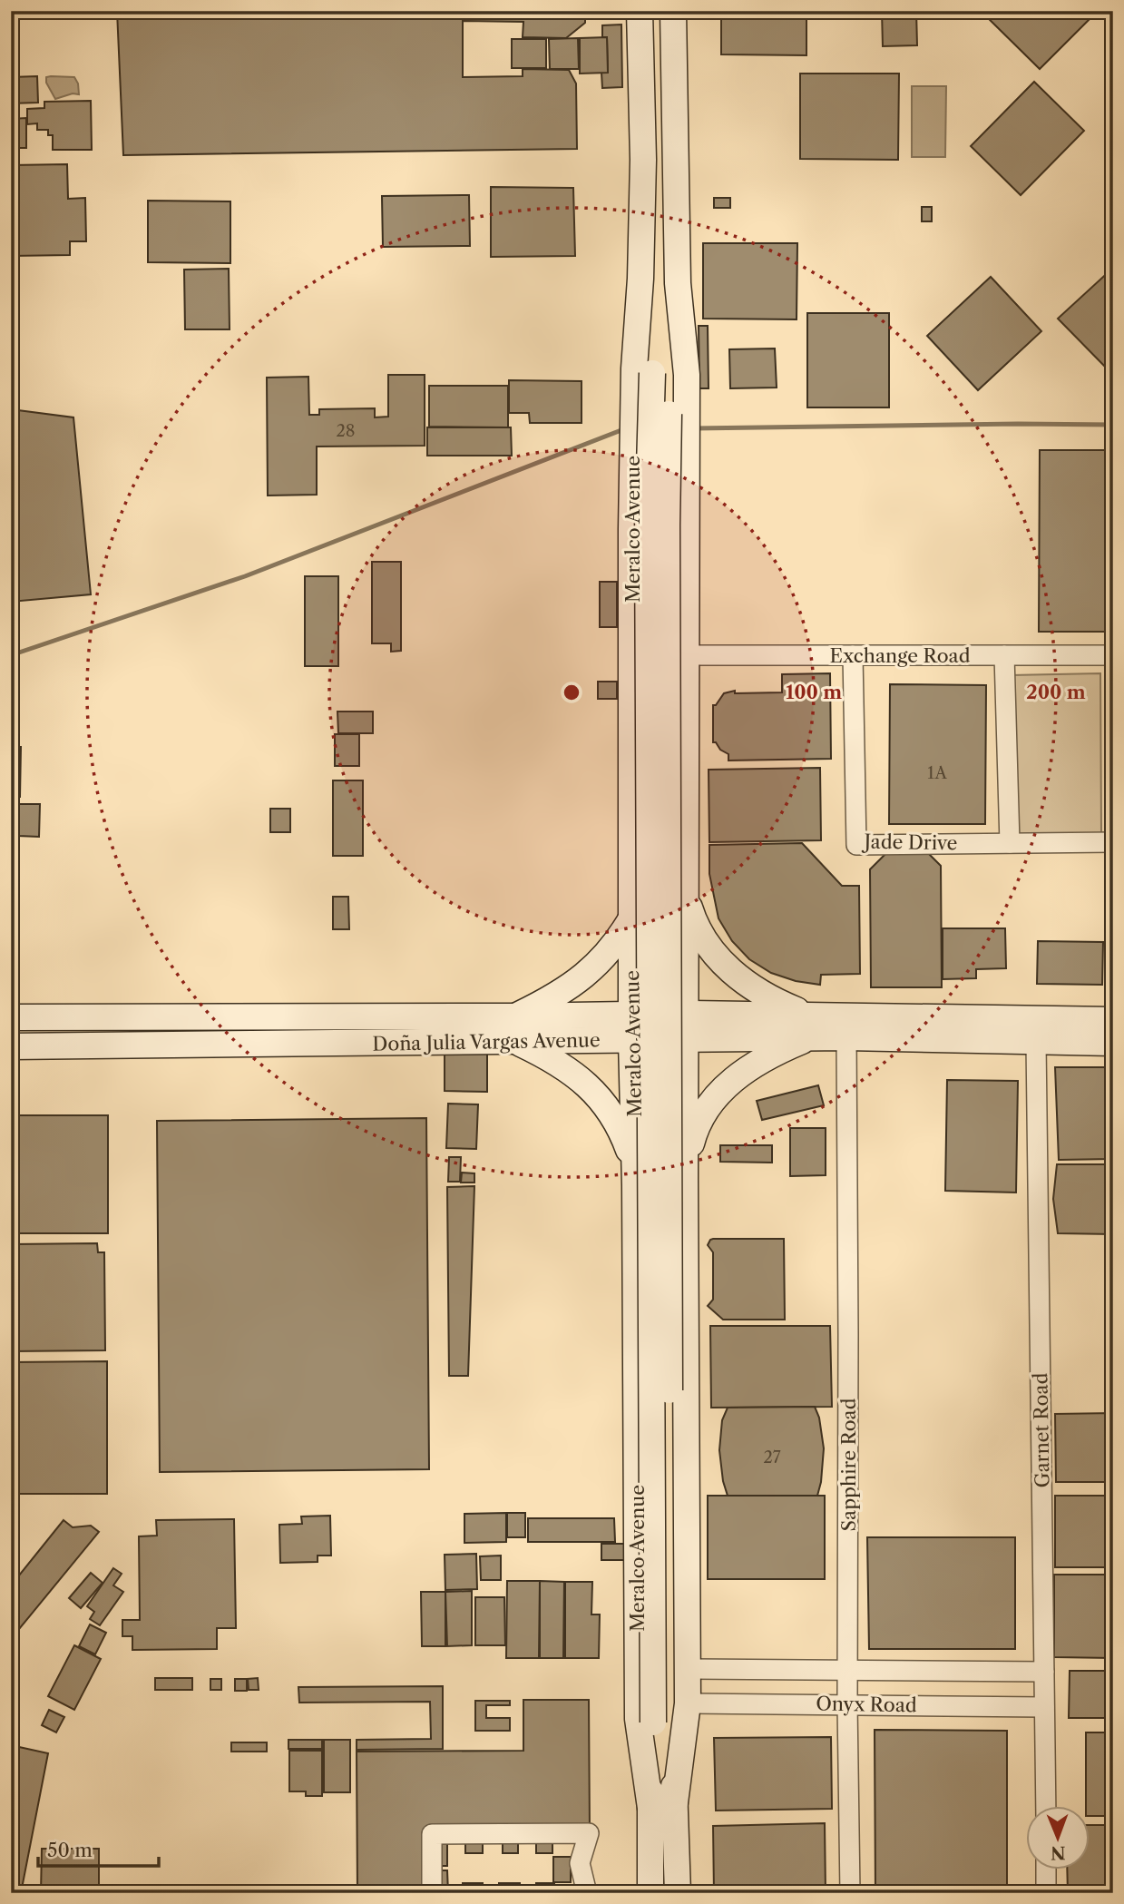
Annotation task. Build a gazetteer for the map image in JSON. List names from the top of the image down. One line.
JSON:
{"streets":{"main road":["Meralco Avenue","Doña Julia Vargas Avenue"],"street":["Exchange Road","Jade Drive","Garnet Road","Sapphire Road","Onyx Road"]},"crossings":[["Meralco Avenue","Exchange Road"],["Meralco Avenue","Doña Julia Vargas Avenue"],["Meralco Avenue","Onyx Road"],["Exchange Road","Jade Drive"],["Doña Julia Vargas Avenue","Garnet Road"],["Doña Julia Vargas Avenue","Sapphire Road"],["Garnet Road","Onyx Road"],["Sapphire Road","Onyx Road"]],"house_numbers":["28","1A","27"],"scale_bar":"50 m","north":"bottom","rings":["100 m","200 m"]}
